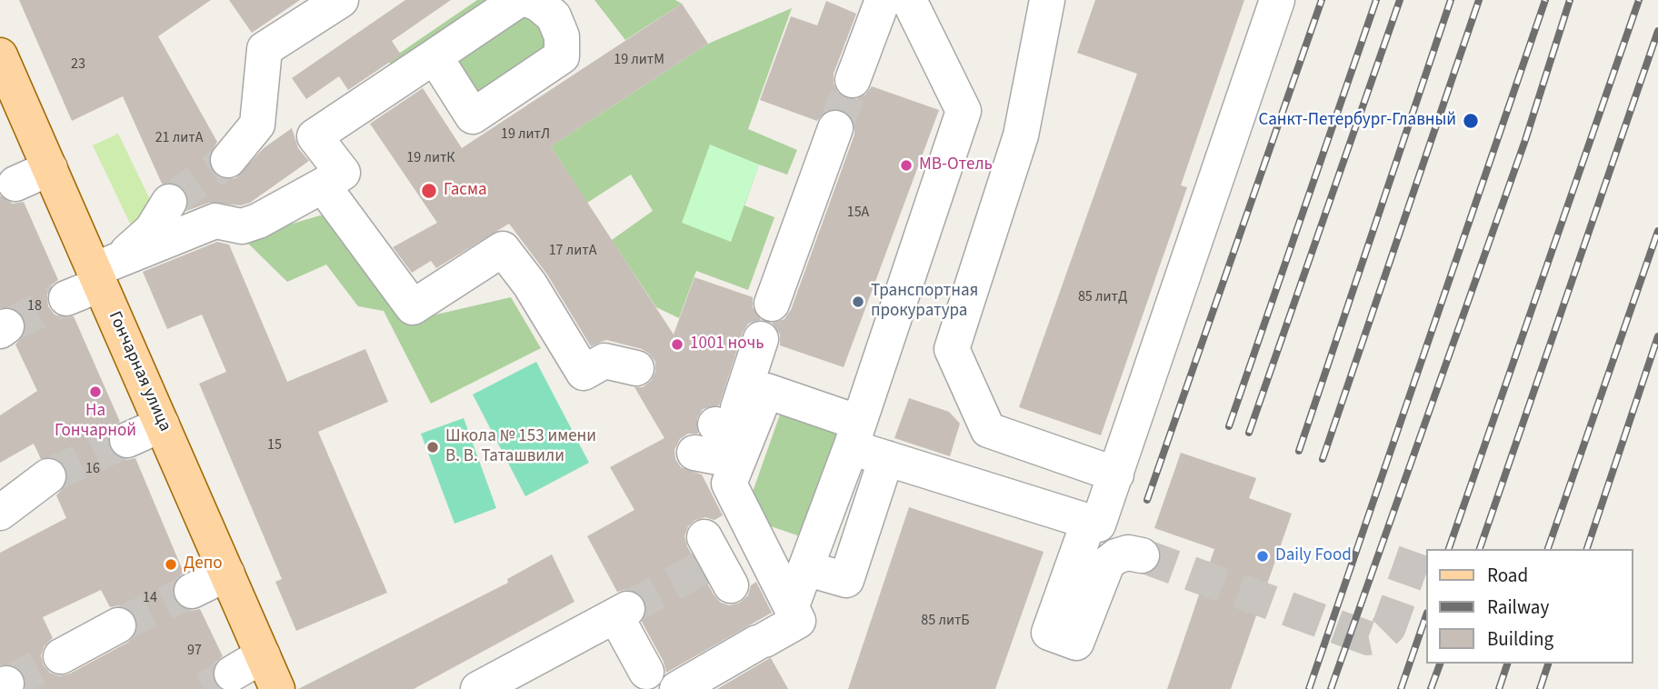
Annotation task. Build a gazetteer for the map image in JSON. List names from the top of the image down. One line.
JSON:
{"streets":{"main road":["Гончарная улица"]},"places":["Санкт-Петербург-Главный","МВ-Отель","Гасма","Транспортная прокуратура","1001 ночь","На Гончарной","Школа № 153 имени В. В. Таташвили","Daily Food","Депо"],"house_numbers":["19 литМ","23","19 литЛ","21 литА","19 литК","15А","17 литА","85 литД","18","15","16","14","85 литБ","97"],"legend":["Road","Railway","Building"]}
